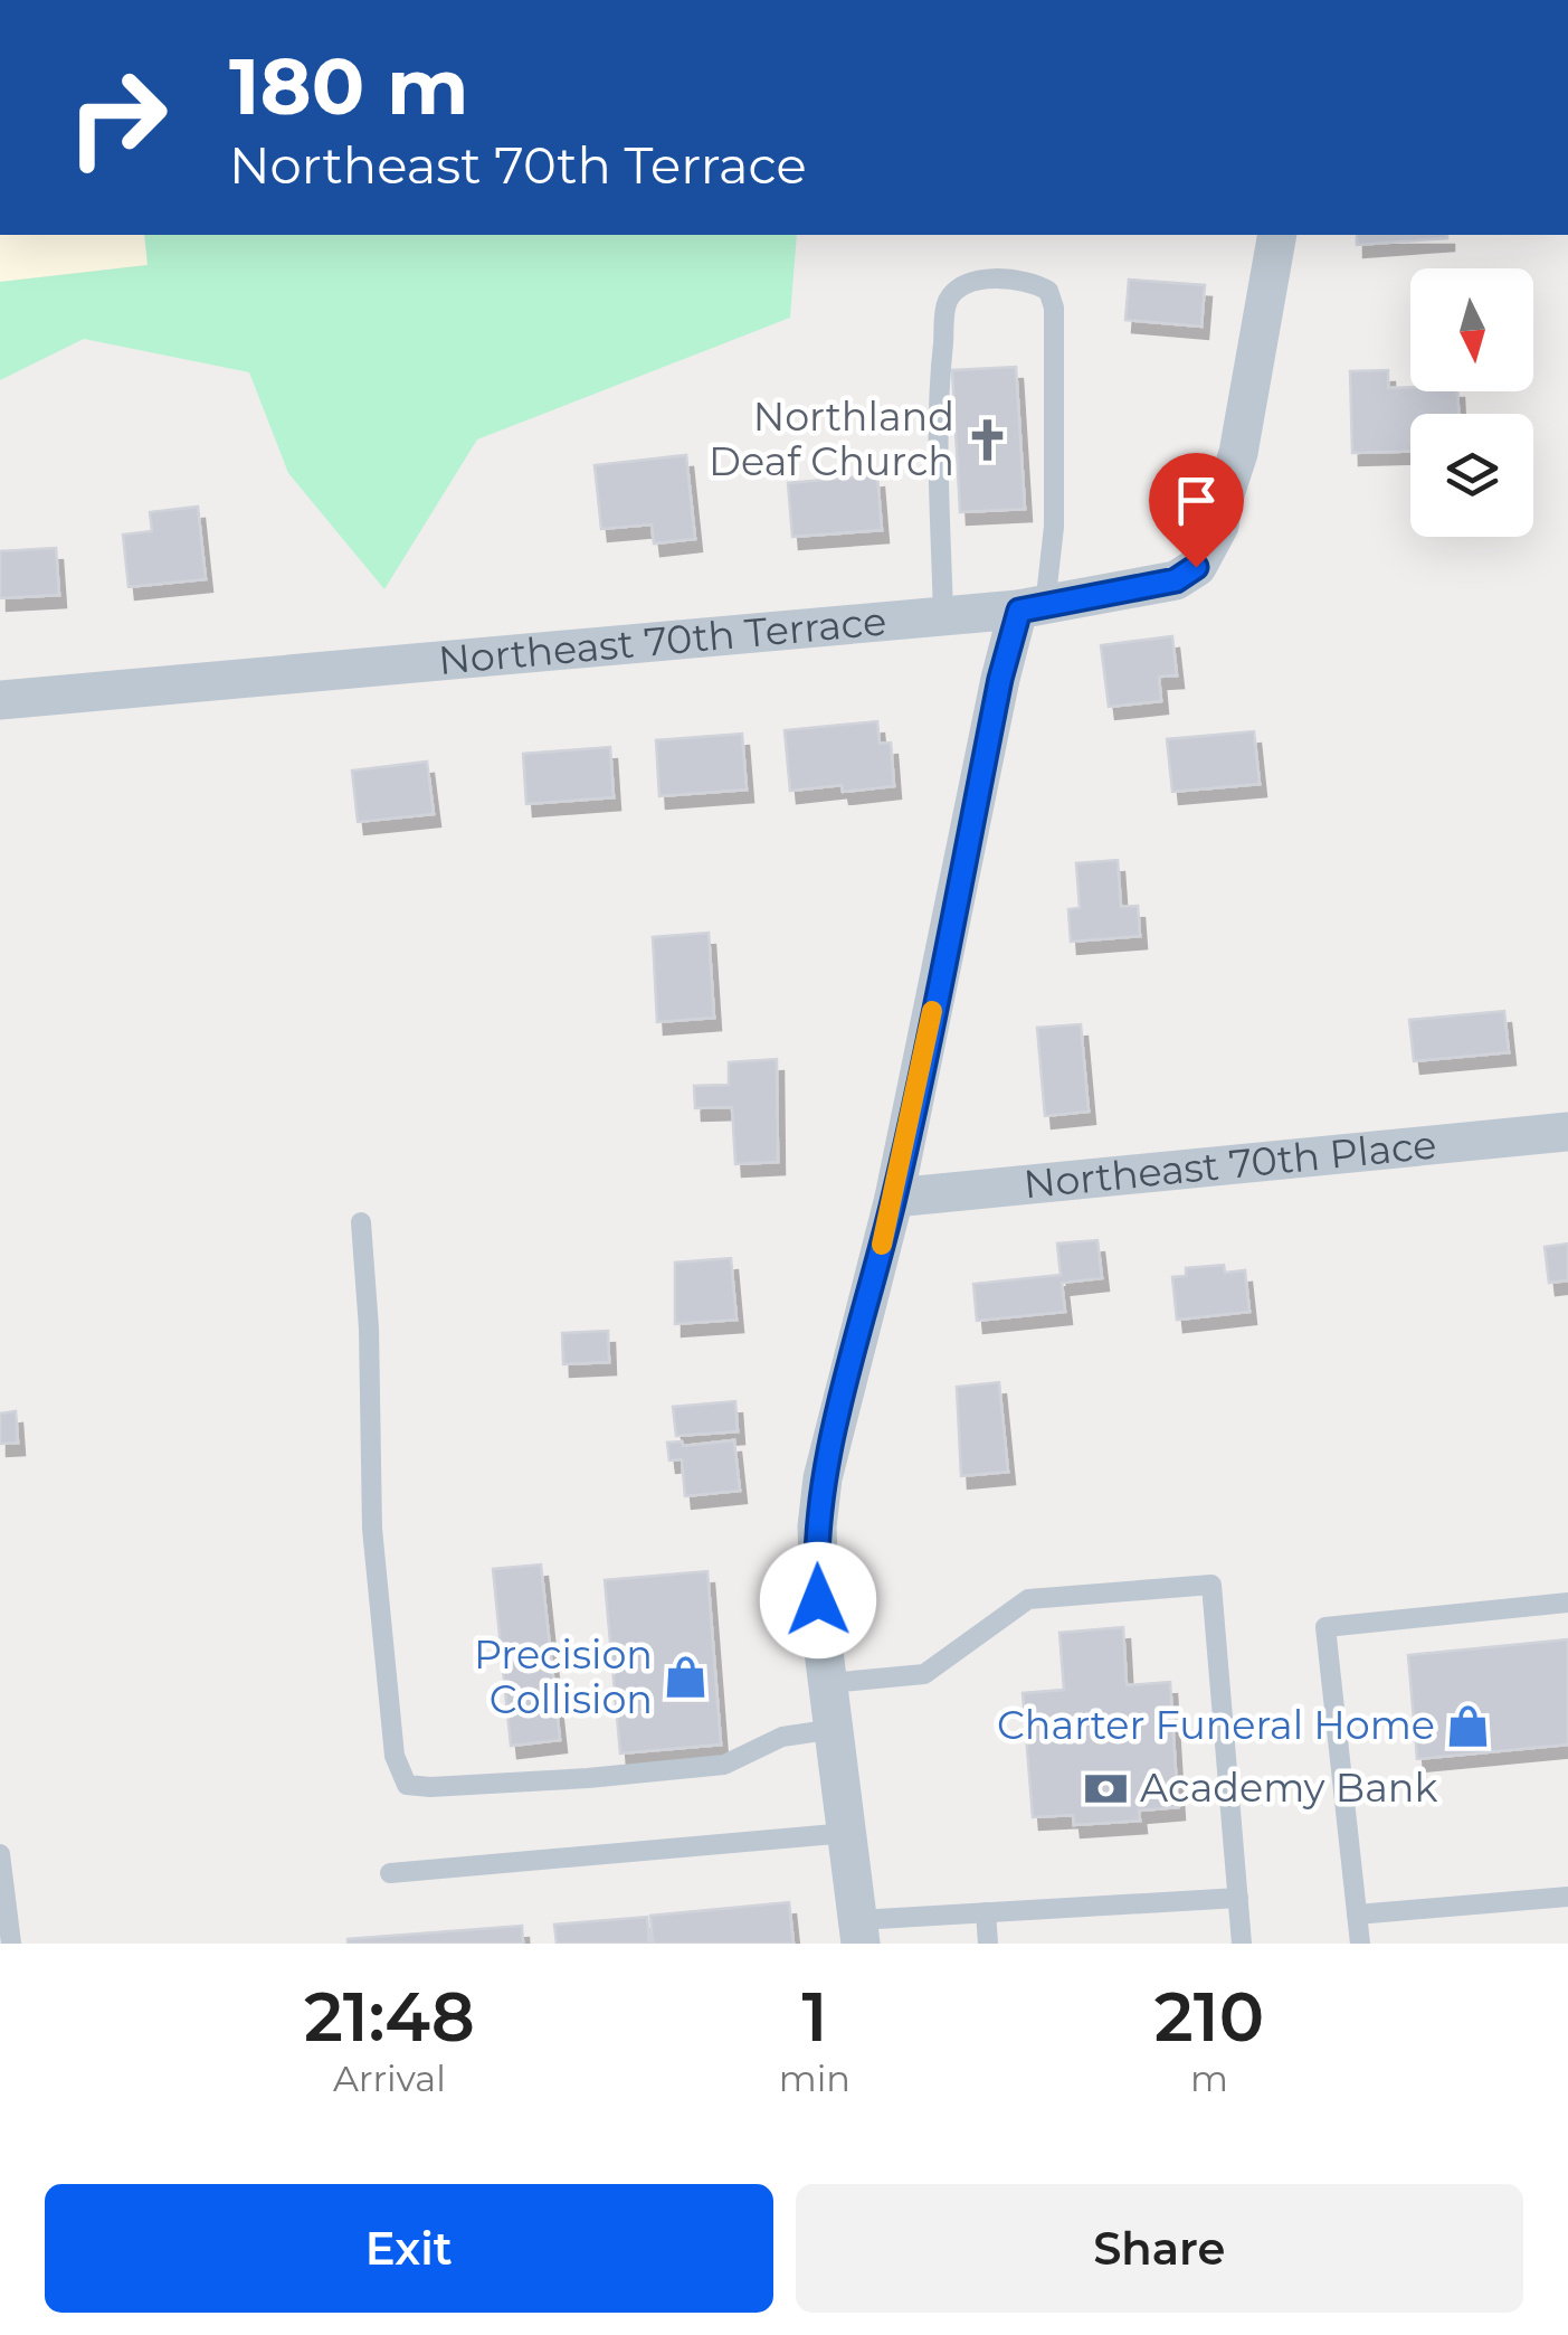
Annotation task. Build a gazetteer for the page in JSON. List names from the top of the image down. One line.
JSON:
{"streets":{"street":["Northeast 70th Terrace","Northeast 70th Place"]},"places":{"church":["Northland Deaf Church"],"shop":["Precision Collision","Charter Funeral Home"],"bank":["Academy Bank"]},"north":"bottom","page":{"turn":["180 m","Northeast 70th Terrace"],"eta":["21:48","Arrival","1","min","210","m"],"buttons":["Exit","Share"]}}
